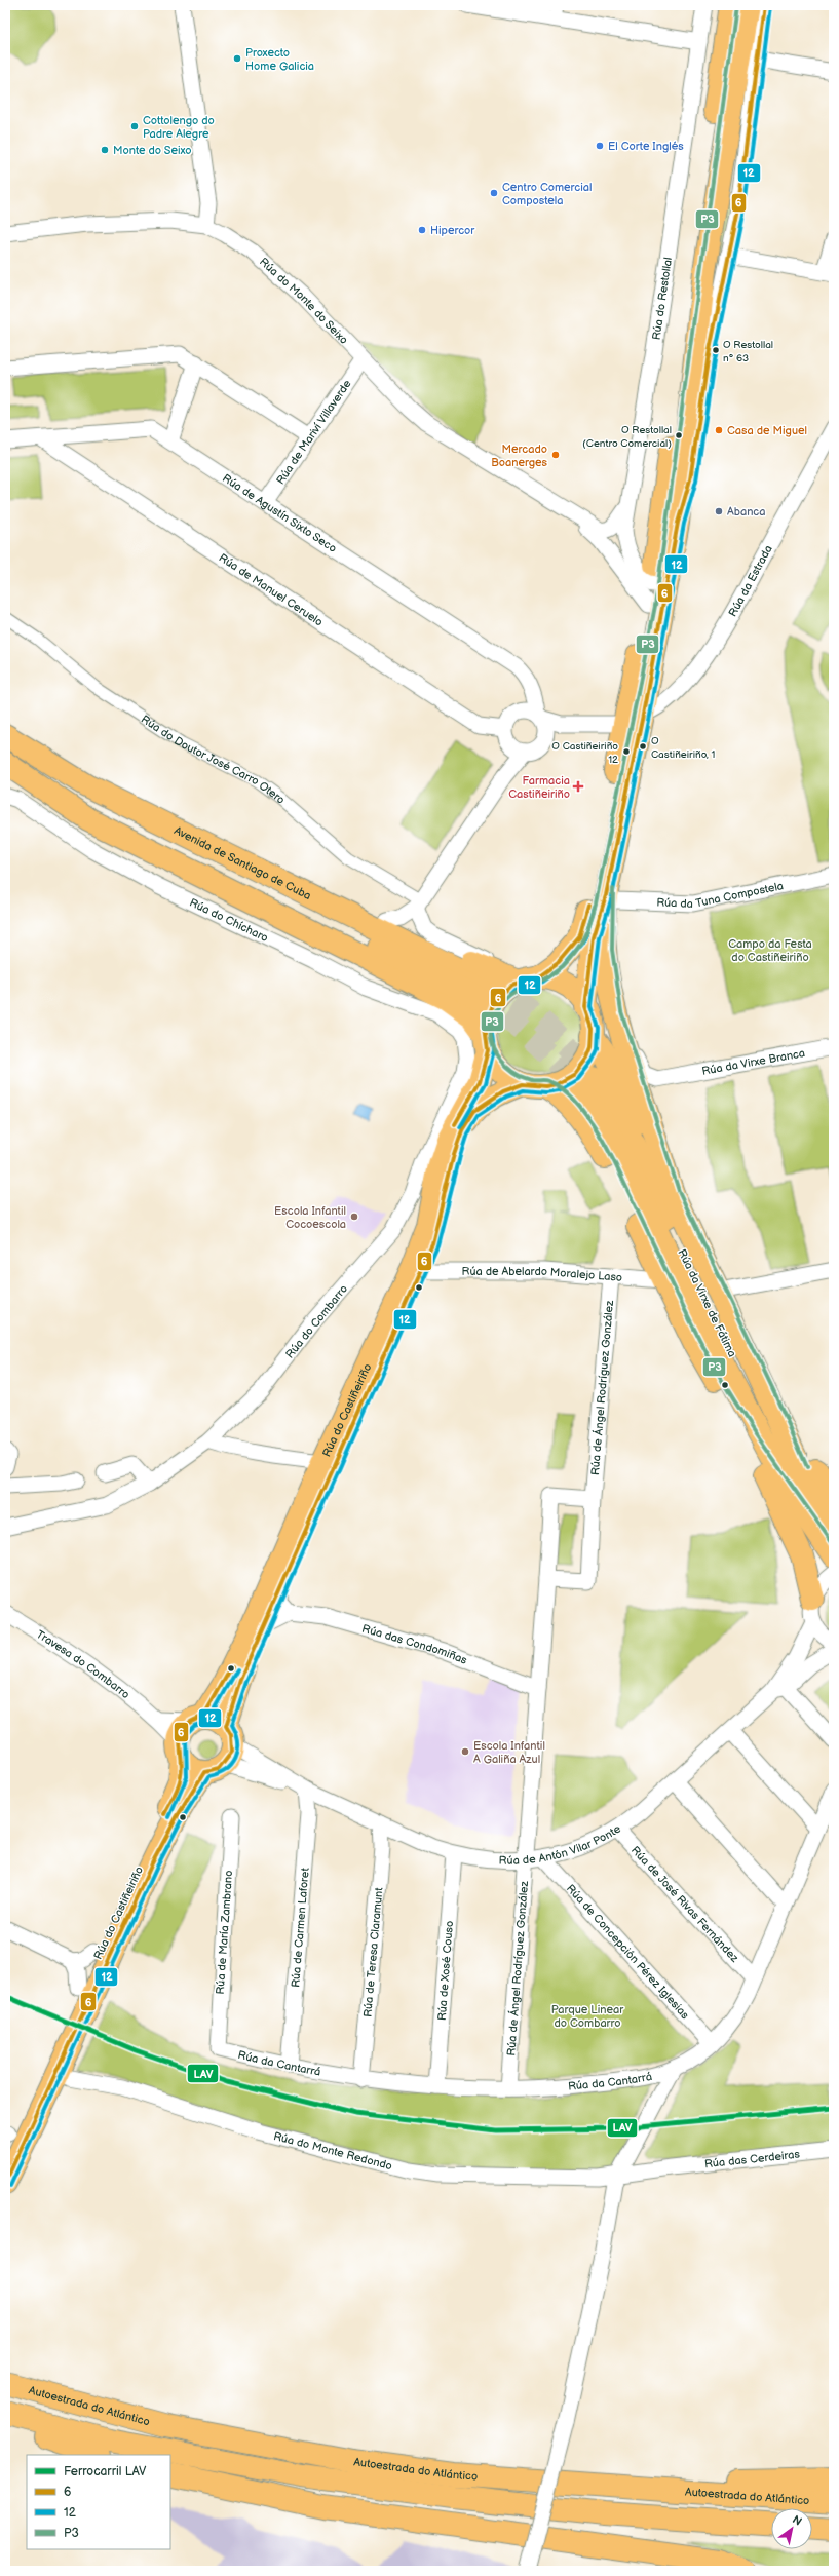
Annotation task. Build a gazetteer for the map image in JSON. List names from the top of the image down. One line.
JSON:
{"streets":{"main road":["Avenida de Santiago de Cuba","Rúa da Virxe de Fátima","Rúa do Castiñeiriño","Autoestrada do Atlántico"],"street":["Rúa do Restollal","Rúa do Monte do Seixo","Rúa de Mariví Villaverde","Rúa de Agustín Sixto Seco","Rúa da Estrada","Rúa de Manuel Ceruelo","Rúa do Doutor José Carro Otero","Rúa da Tuna Compostela","Rúa do Chícharo","Rúa da Virxe Branca","Rúa de Abelardo Moralejo Laso","Rúa do Combarro","Rúa de Ángel Rodríguez González","Rúa das Condomiñas","Travesa do Combarro","Rúa de Antón Vilar Ponte","Rúa de José Rivas Fernández","Rúa de Carmen Laforet","Rúa de María Zambrano","Rúa de Teresa Claramunt","Rúa de Concepción Pérez Iglesias","Rúa de Xosé Couso","Rúa da Cantarrá","Rúa do Monte Redondo","Rúa das Cerdeiras"]},"crossings":[["Rúa do Restollal","Rúa do Monte do Seixo"],["Rúa do Restollal","Rúa do Castiñeiriño"],["Rúa do Monte do Seixo","Rúa de Mariví Villaverde"],["Rúa do Monte do Seixo","Rúa do Castiñeiriño"],["Rúa de Mariví Villaverde","Rúa de Agustín Sixto Seco"],["Rúa de Agustín Sixto Seco","Rúa de Manuel Ceruelo"],["Rúa da Estrada","Rúa do Castiñeiriño"],["Rúa da Tuna Compostela","Rúa do Castiñeiriño"],["Rúa do Chícharo","Rúa do Combarro"],["Rúa de Abelardo Moralejo Laso","Rúa de Ángel Rodríguez González"],["Rúa de Abelardo Moralejo Laso","Rúa do Castiñeiriño"],["Rúa de Ángel Rodríguez González","Rúa das Condomiñas"],["Rúa de Ángel Rodríguez González","Rúa de Antón Vilar Ponte"],["Rúa de Ángel Rodríguez González","Rúa da Cantarrá"],["Rúa do Castiñeiriño","Travesa do Combarro"],["Rúa do Castiñeiriño","Rúa de Antón Vilar Ponte"],["Rúa do Castiñeiriño","Rúa do Monte Redondo"],["Travesa do Combarro","Rúa de Antón Vilar Ponte"],["Rúa de Antón Vilar Ponte","Rúa de José Rivas Fernández"],["Rúa de Antón Vilar Ponte","Rúa de Carmen Laforet"],["Rúa de Antón Vilar Ponte","Rúa de Teresa Claramunt"],["Rúa de Antón Vilar Ponte","Rúa de Concepción Pérez Iglesias"],["Rúa de Antón Vilar Ponte","Rúa de Xosé Couso"],["Rúa de José Rivas Fernández","Rúa da Cantarrá"],["Rúa de Carmen Laforet","Rúa da Cantarrá"],["Rúa de María Zambrano","Rúa da Cantarrá"],["Rúa de Teresa Claramunt","Rúa da Cantarrá"],["Rúa de Concepción Pérez Iglesias","Rúa da Cantarrá"],["Rúa de Xosé Couso","Rúa da Cantarrá"],["Rúa do Monte Redondo","Rúa das Cerdeiras"]],"parks":["Campo da Festa do Castiñeiriño","Parque Linear do Combarro"],"places":{"other":["Proxecto Home Galicia","Cottolengo do Padre Alegre","El Corte Inglés","Monte do Seixo","Centro Comercial Compostela","Hipercor","O Restollal n° 63","Casa de Miguel","O Restollal (Centro Comercial)","Mercado Boanerges","Abanca","O Castiñeiriño, 1","O Castiñeiriño 12","Escola Infantil Cocoescola","Escola Infantil A Galiña Azul"],"health":["Farmacia Castiñeiriño"]},"lines":["transit line 6","transit line 12","transit line P3","rail line LAV"],"legend":["Ferrocarril LAV","6","12","P3"],"north":"top right"}
